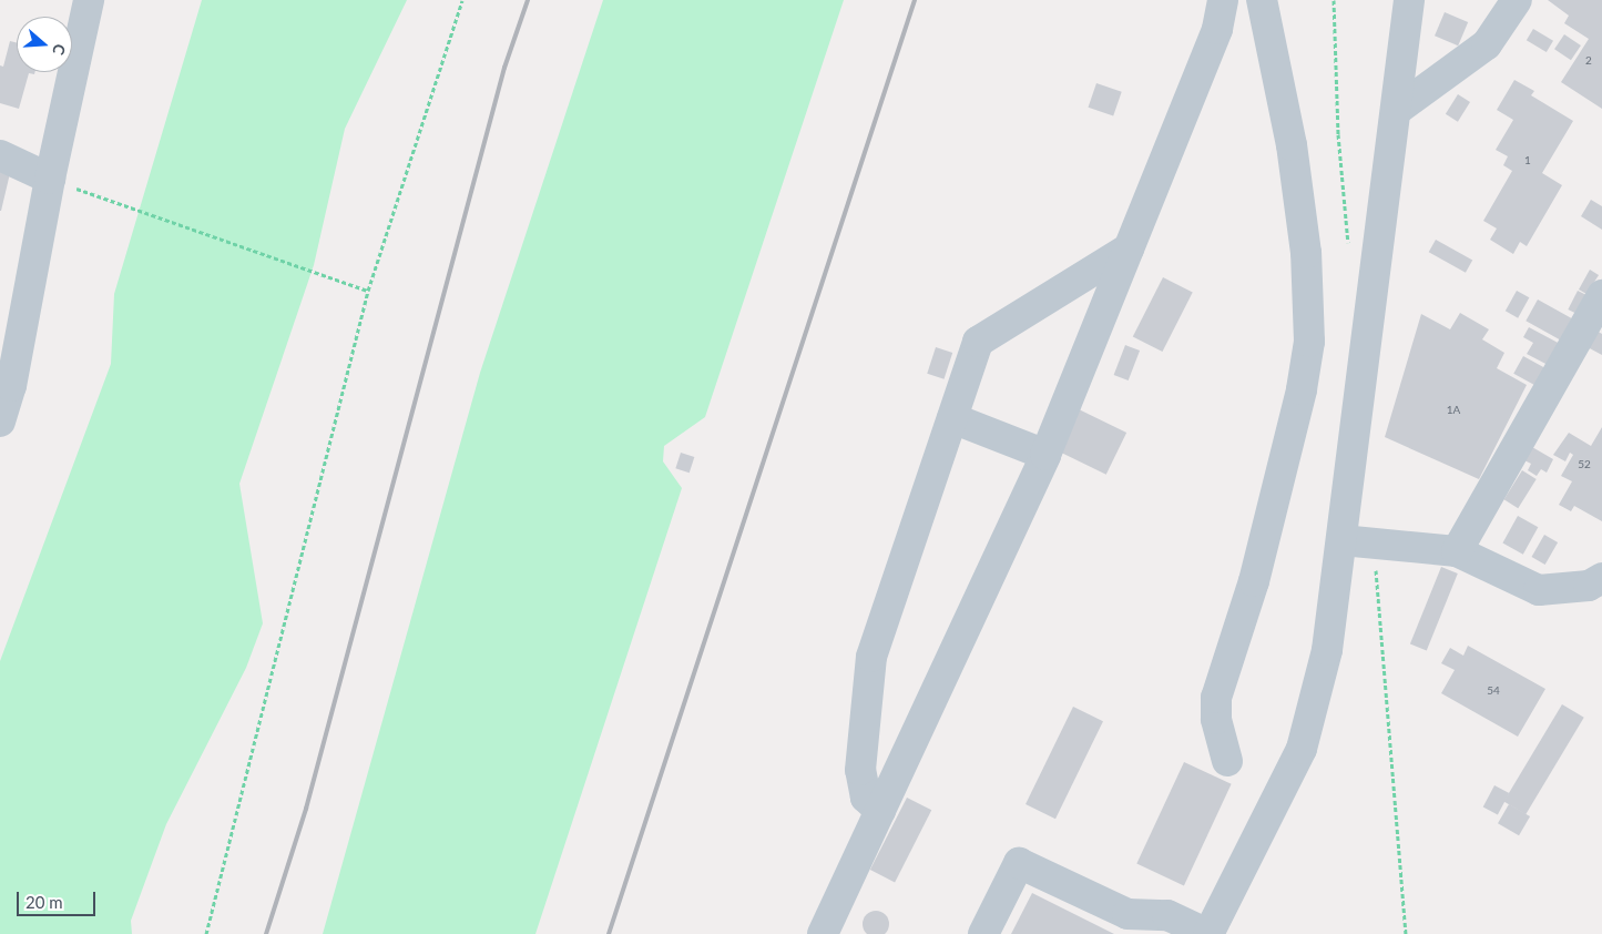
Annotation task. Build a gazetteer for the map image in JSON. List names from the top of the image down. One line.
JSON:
{"house_numbers":["2","1","1А","52","54"],"scale_bar":"20 m","north":"right"}
